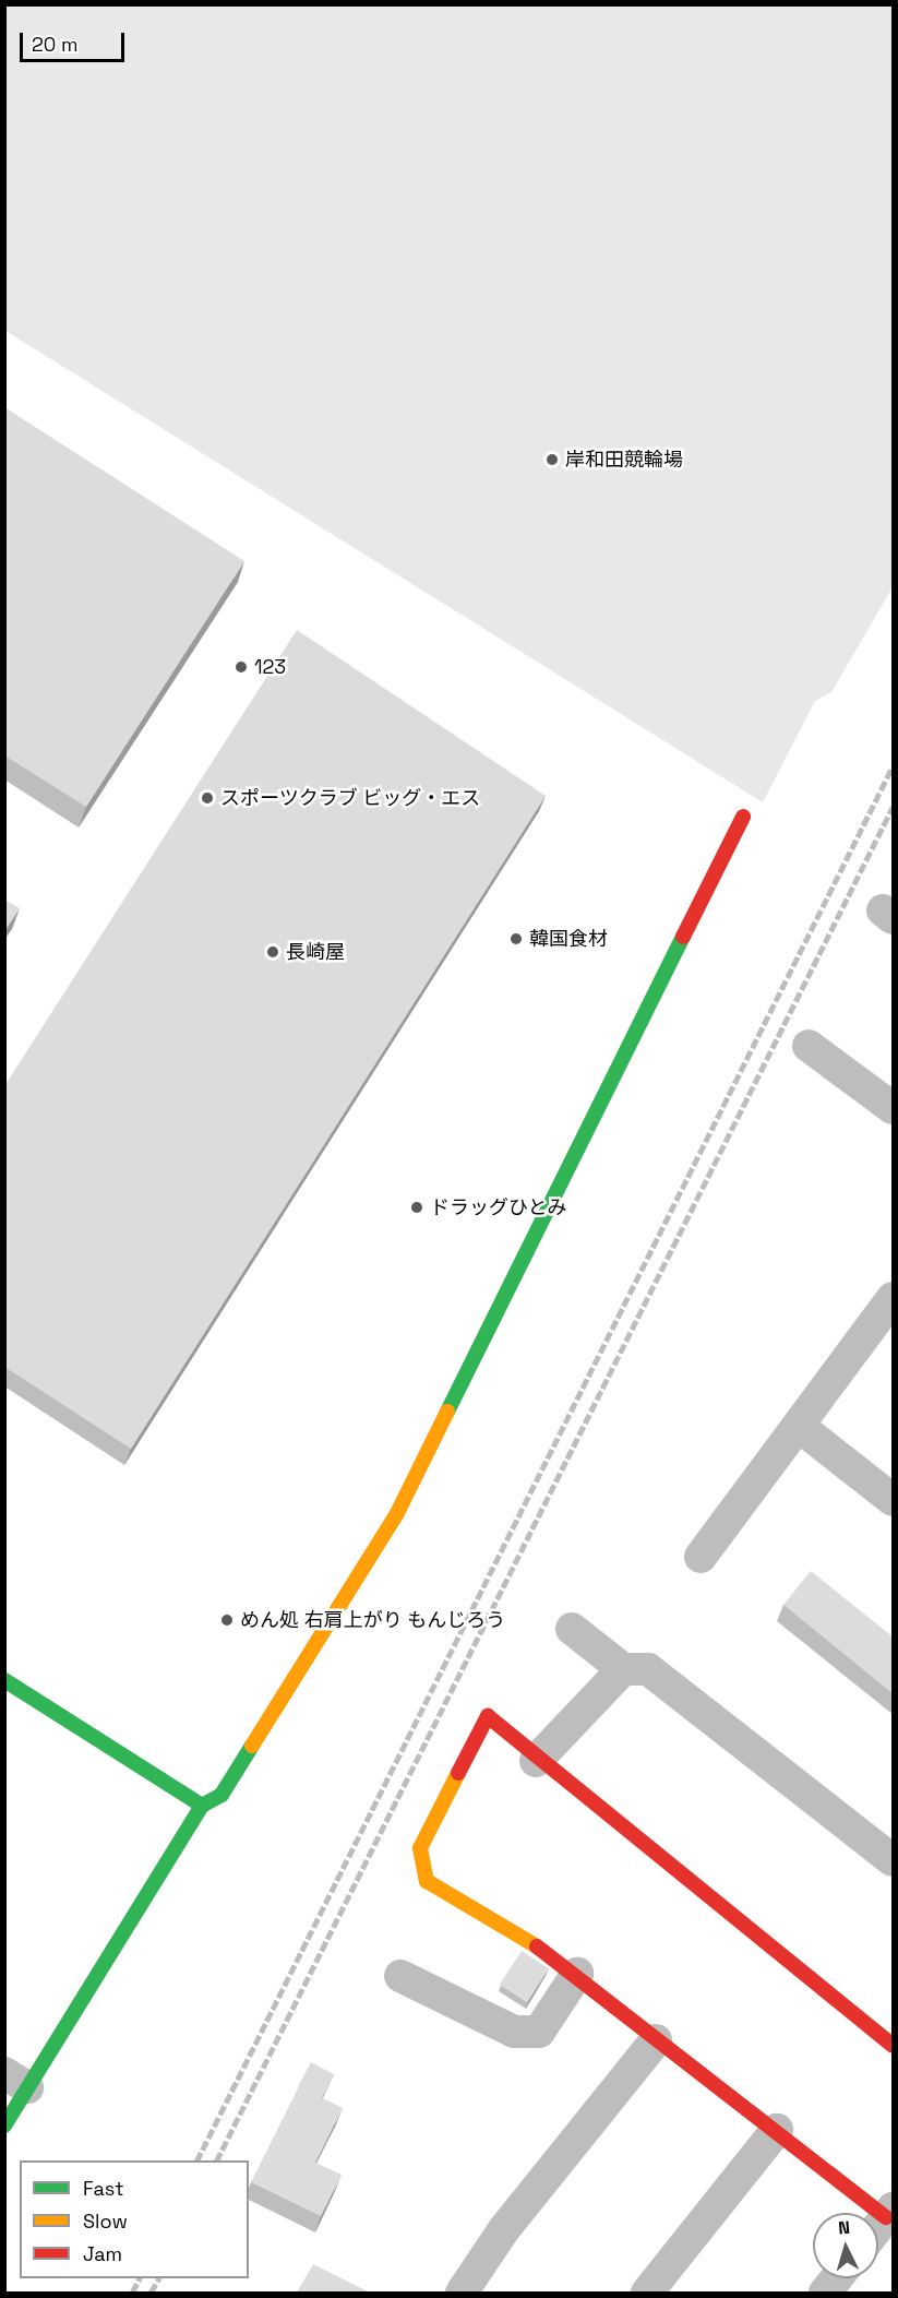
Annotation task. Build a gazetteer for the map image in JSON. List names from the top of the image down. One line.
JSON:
{"places":["岸和田競輪場","123","スポーツクラブ ビッグ・エス","韓国食材","長崎屋","ドラッグひとみ","めん処 右肩上がり もんじろう"],"legend":["Fast","Slow","Jam"],"scale_bar":"20 m","north":"top"}
